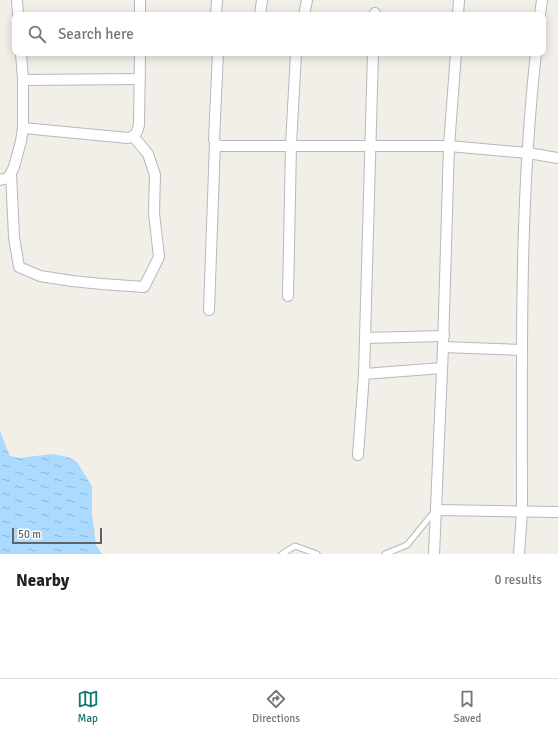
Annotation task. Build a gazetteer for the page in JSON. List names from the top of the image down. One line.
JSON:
{"scale_bar":"50 m","page":{"search":"Search here","scale":"50 m","heading":["Nearby","0 results"],"nav":["Map","Directions","Saved"]}}
